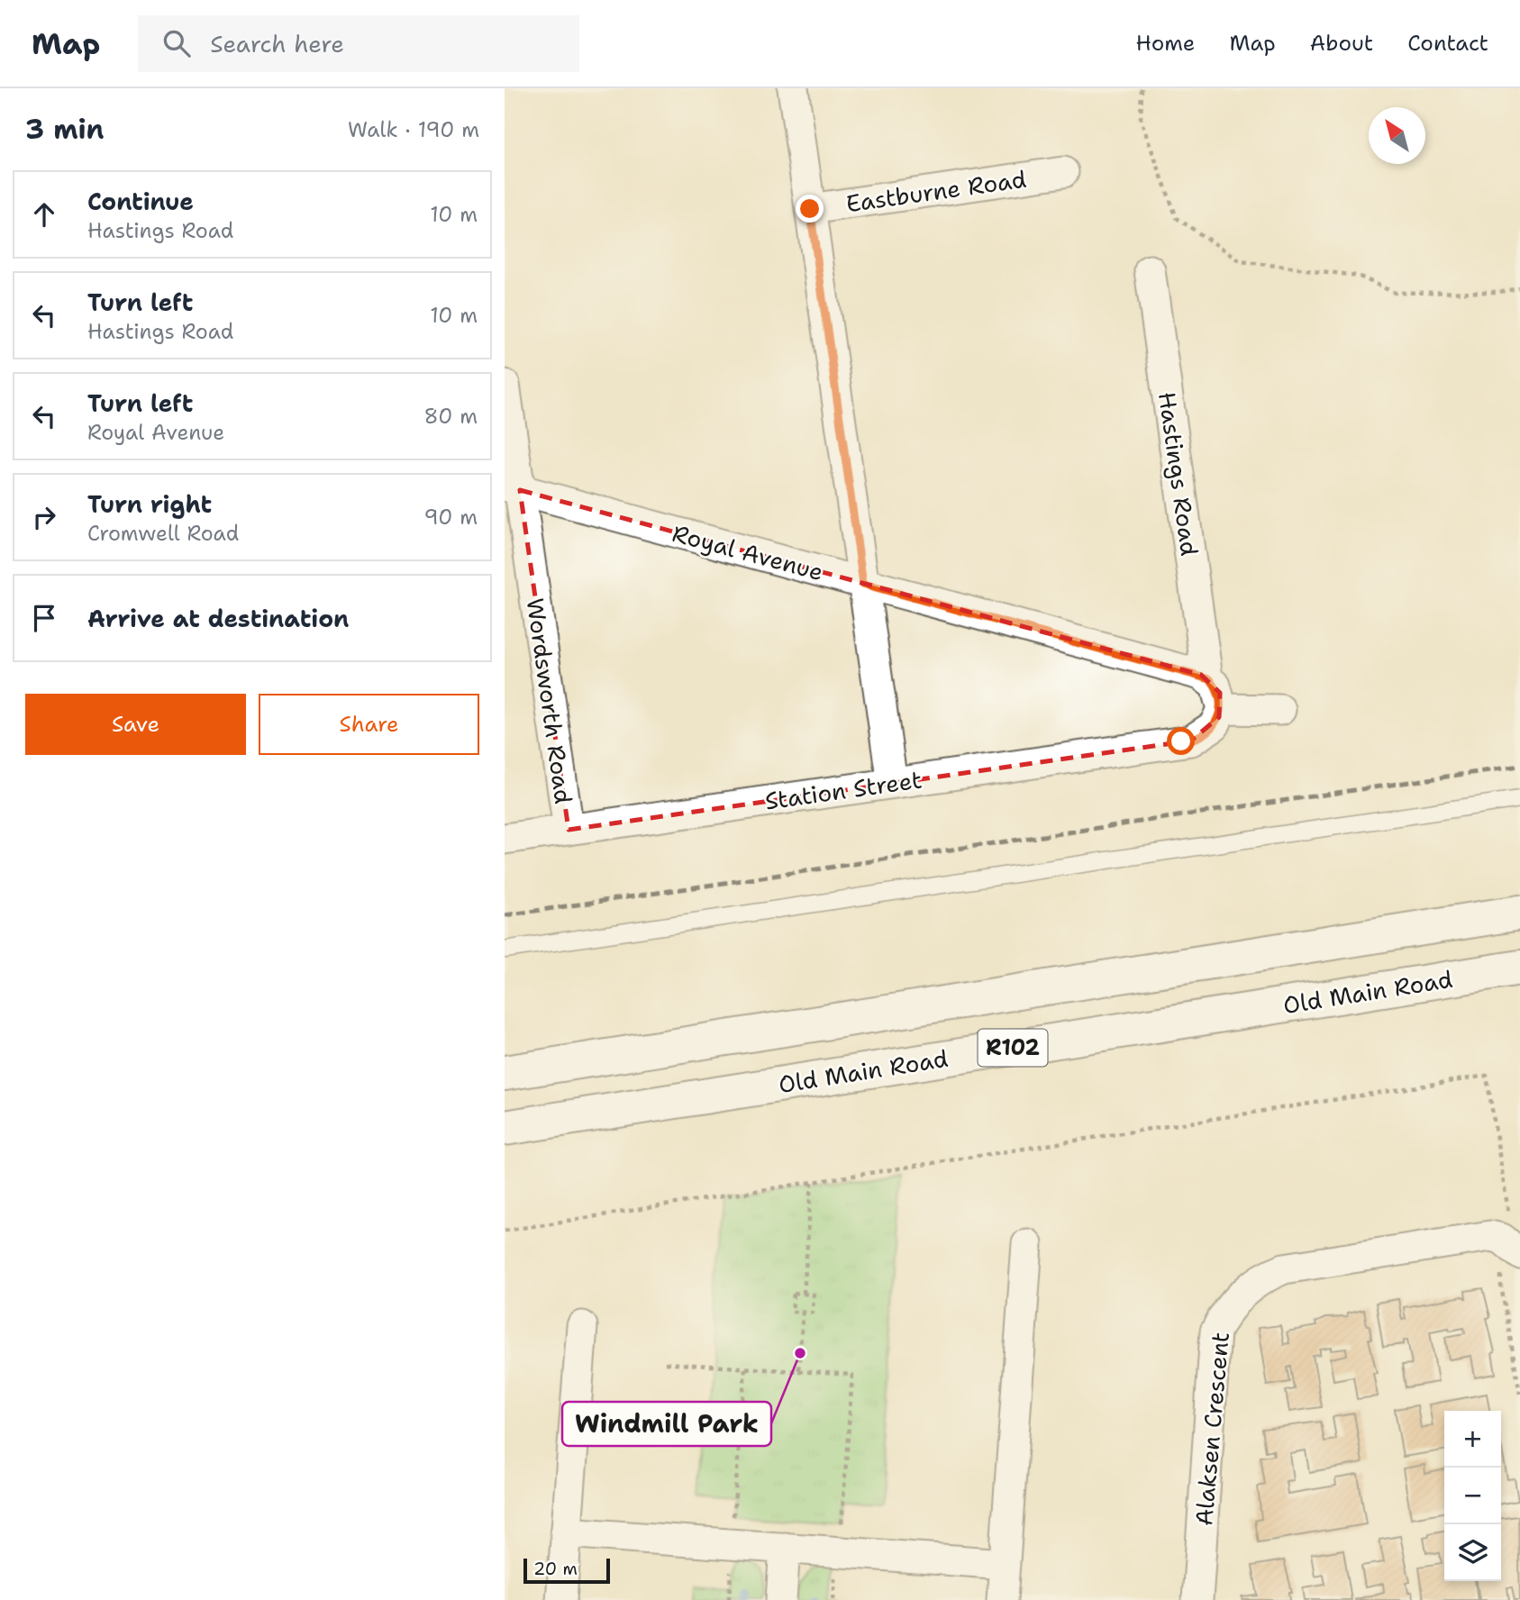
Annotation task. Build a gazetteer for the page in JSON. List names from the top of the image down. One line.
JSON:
{"streets":{"main road":["Old Main Road","R102"],"street":["Eastburne Road","Hastings Road","Royal Avenue","Wordsworth Road","Station Street","Alaksen Crescent"]},"crossings":[["Hastings Road","Royal Avenue"],["Hastings Road","Station Street"],["Royal Avenue","Wordsworth Road"],["Wordsworth Road","Station Street"]],"places":["Windmill Park"],"scale_bar":"20 m","north":"top left","page":{"header":"Map","search":"Search here","nav":["Home","Map","About","Contact"],"heading":["3 min","Walk · 190 m"],"list":[["Continue","Hastings Road","10 m"],["Turn left","Hastings Road","10 m"],["Turn left","Royal Avenue","80 m"],["Turn right","Cromwell Road","90 m"],"Arrive at destination"],"buttons":["Save","Share"],"map_buttons":["+","−"],"scale":"20 m"}}
